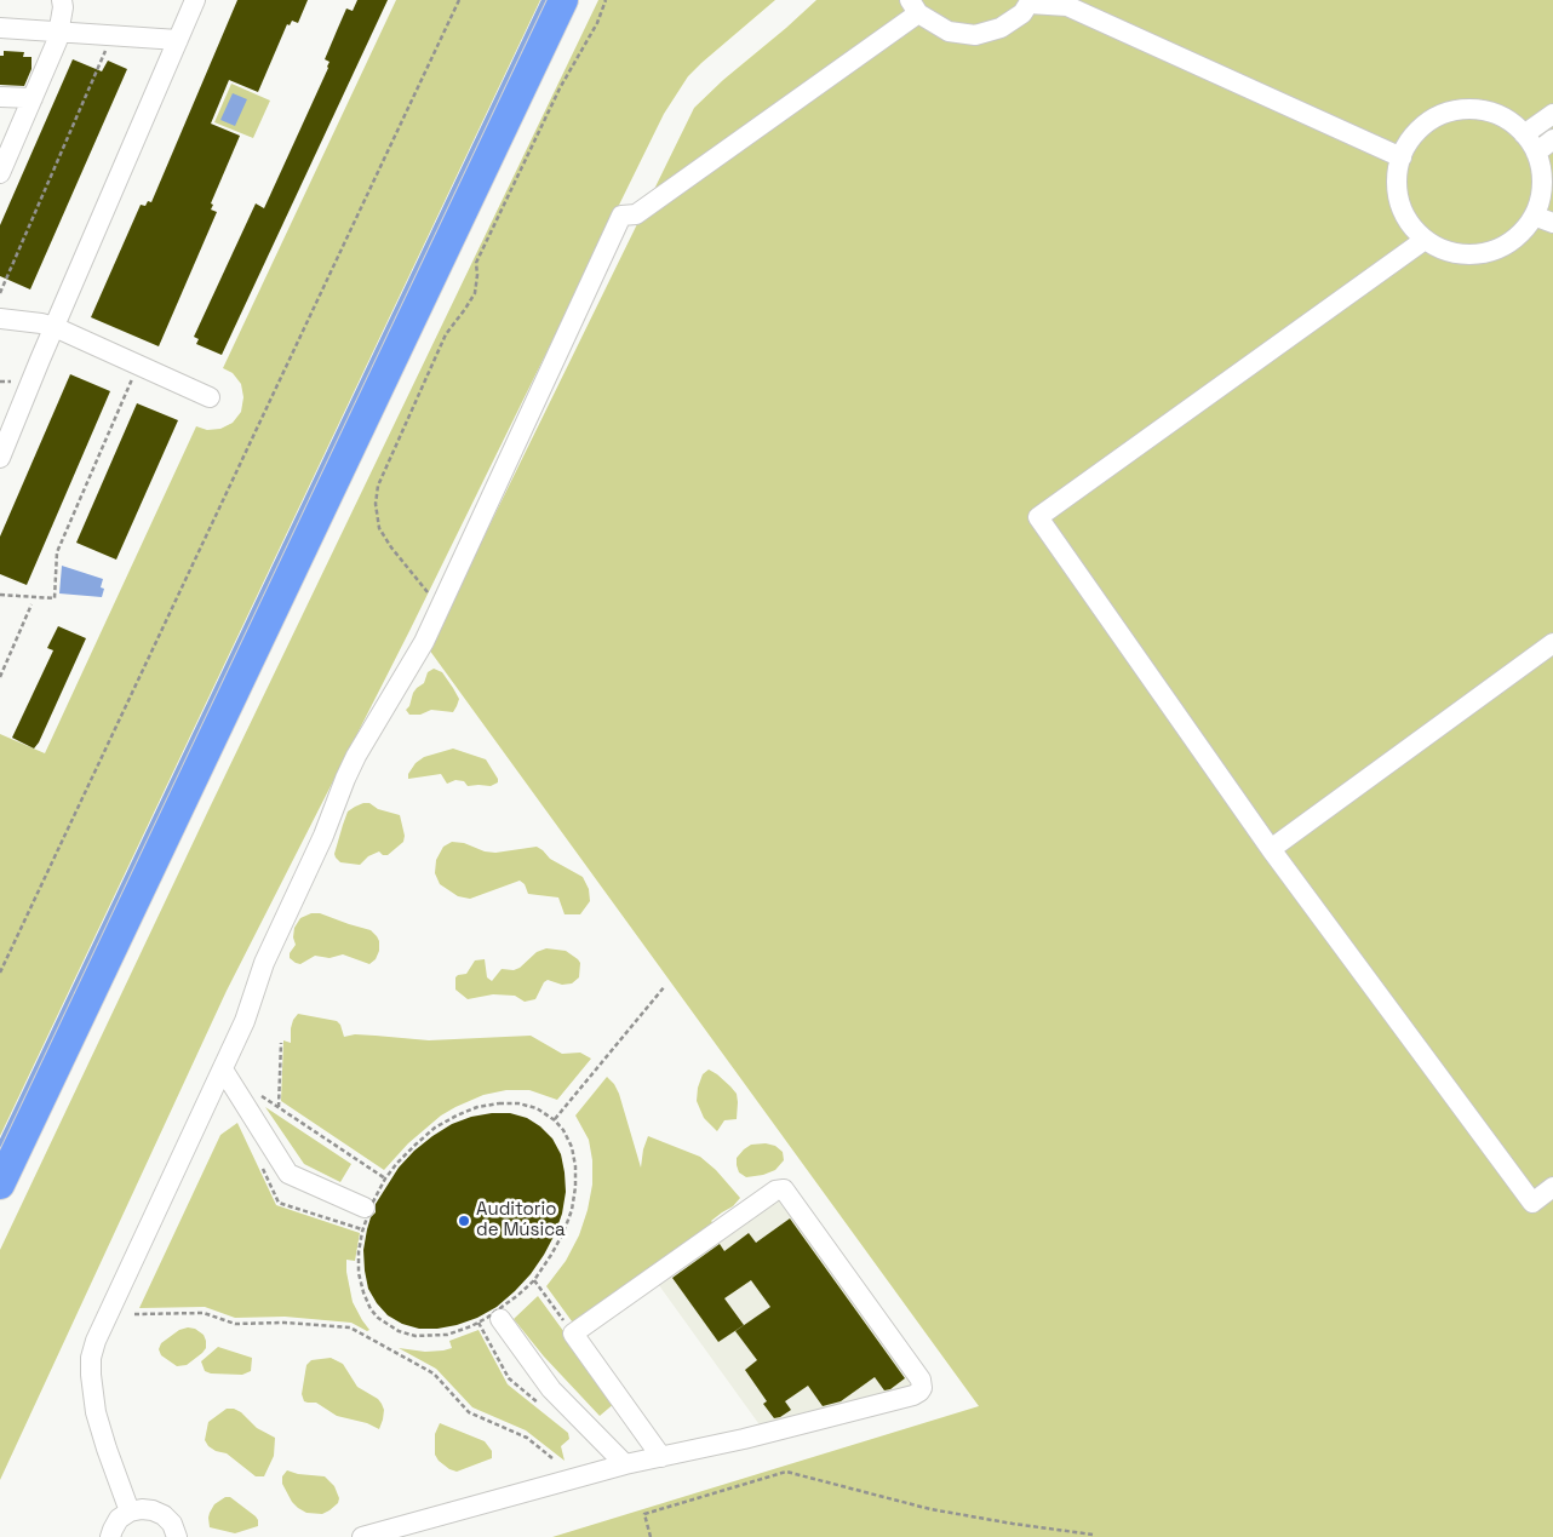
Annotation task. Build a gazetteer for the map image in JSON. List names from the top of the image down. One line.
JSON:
{"places":["Auditorio de Música"]}
